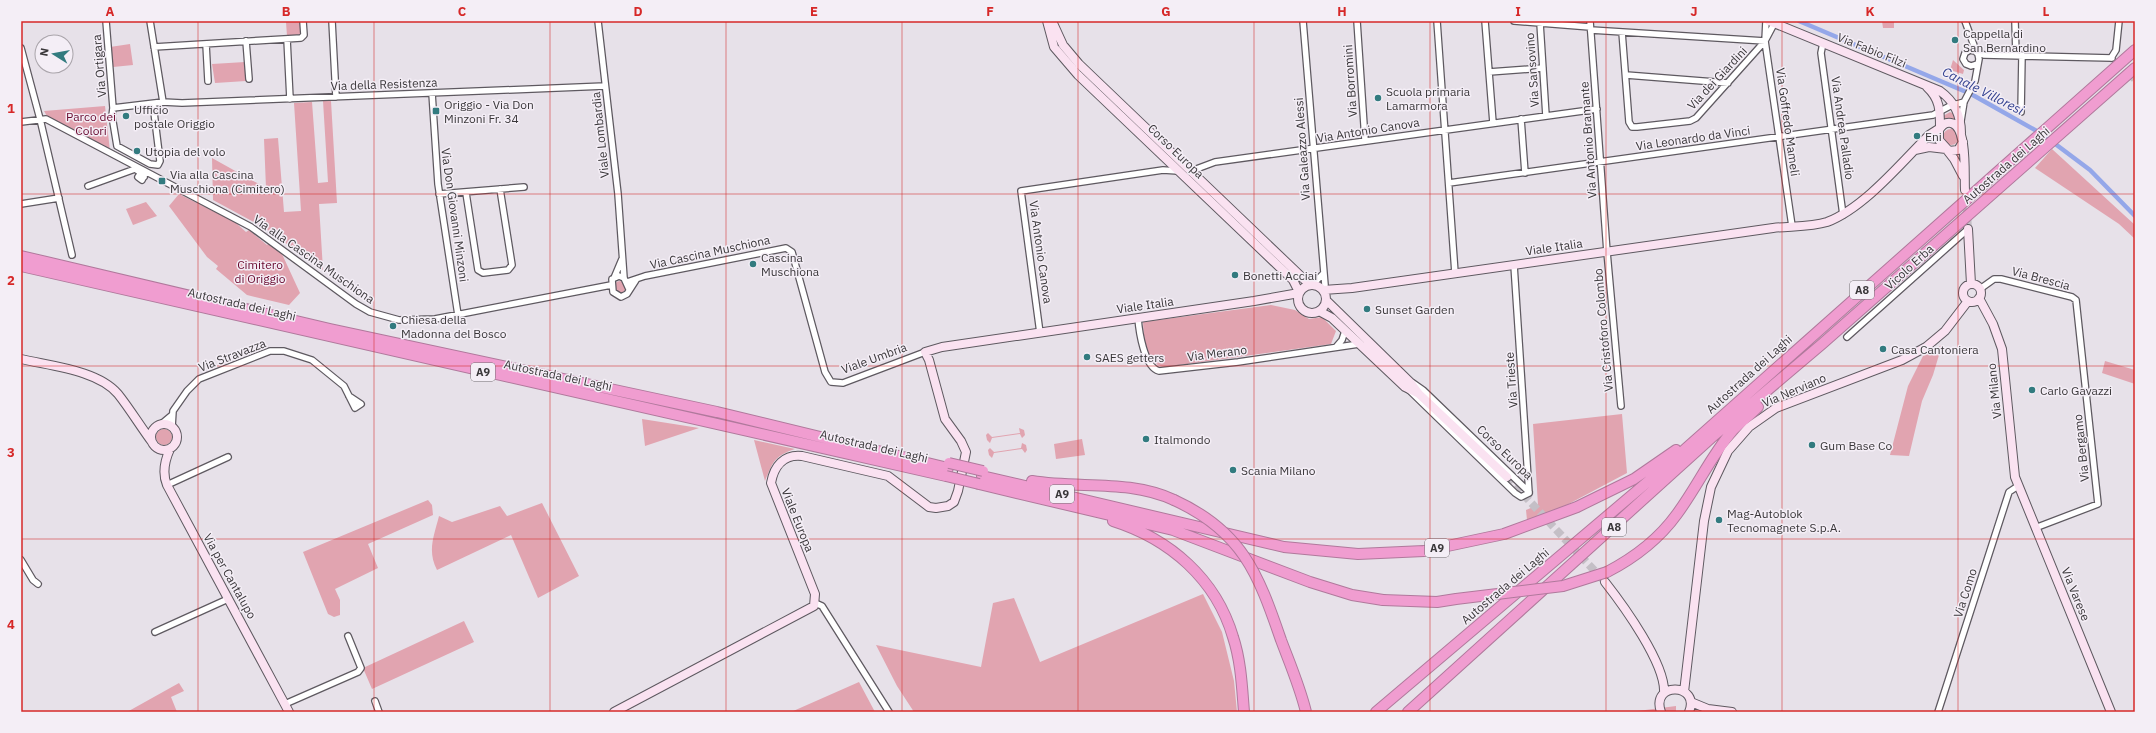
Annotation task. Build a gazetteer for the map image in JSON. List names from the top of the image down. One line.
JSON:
{"streets":{"highway":["Autostrada dei Laghi","A8","A9"],"street":["Via Fabio Filzi","Via Ortigara","Via Sansovino","Via dei Giardini","Via Borromini","Via della Resistenza","Via Goffredo Mameli","Via Andrea Palladio","Via Antonio Canova","Viale Lombardia","Via Leonardo da Vinci","Via Antonio Bramante","Via Galeazzo Alessi","Corso Europa","Via Don Giovanni Minzoni","Viale Italia","Via Cascina Muschiona","Via alla Cascina Muschiona","Vicolo Erba","Via Brescia","Via Cristoforo Colombo","Via Merano","Via Stravazza","Viale Umbria","Via Trieste","Via Nerviano","Via Milano","Via Bergamo","Viale Europa","Via per Cantalupo","Via Como","Via Varese"]},"crossings":[["Via Fabio Filzi","Via Goffredo Mameli"],["Via Fabio Filzi","Via Andrea Palladio"],["Via Fabio Filzi","Via Leonardo da Vinci"],["Via Fabio Filzi","Viale Italia"],["Via Ortigara","Via della Resistenza"],["Via Sansovino","Via Antonio Canova"],["Via dei Giardini","Via Goffredo Mameli"],["Via Borromini","Via Antonio Canova"],["Via della Resistenza","Viale Lombardia"],["Via della Resistenza","Via Don Giovanni Minzoni"],["Via Goffredo Mameli","Via Leonardo da Vinci"],["Via Goffredo Mameli","Viale Italia"],["Via Andrea Palladio","Via Leonardo da Vinci"],["Via Andrea Palladio","Viale Italia"],["Via Antonio Canova","Via Antonio Bramante"],["Via Antonio Canova","Via Galeazzo Alessi"],["Via Antonio Canova","Corso Europa"],["Via Antonio Canova","Viale Italia"],["Via Antonio Canova","Viale Umbria"],["Via Leonardo da Vinci","Via Antonio Bramante"],["Via Antonio Bramante","Viale Italia"],["Via Antonio Bramante","Via Cristoforo Colombo"],["Via Galeazzo Alessi","Corso Europa"],["Via Galeazzo Alessi","Viale Italia"],["Corso Europa","Viale Italia"],["Corso Europa","Via Merano"],["Corso Europa","Via Trieste"],["Autostrada dei Laghi","A9"],["Via Don Giovanni Minzoni","Via alla Cascina Muschiona"],["Viale Italia","Via Cristoforo Colombo"],["Viale Italia","Via Merano"],["Viale Italia","Viale Umbria"],["Viale Italia","Via Trieste"],["Via Cascina Muschiona","Via alla Cascina Muschiona"],["Via Cascina Muschiona","Viale Umbria"],["Via Brescia","Via Nerviano"],["Via Brescia","Via Milano"],["Via Brescia","Via Bergamo"],["Viale Umbria","Viale Europa"],["Via Nerviano","Via Milano"],["Via Milano","Via Como"],["Via Milano","Via Varese"],["Via Bergamo","Via Varese"],["Via Como","Via Varese"]],"water":["Canale Villoresi"],"parks":["Parco dei Colori","Cimitero di Origgio"],"places":{"other":["Cappella di San Bernardino","Scuola primaria Lamarmora","Ufficio postale Origgio","Eni","Utopia del volo","Cascina Muschiona","Bonetti Acciai","Sunset Garden","Chiesa della Madonna del Bosco","Casa Cantoniera","SAES getters","Carlo Gavazzi","Italmondo","Gum Base Co","Scania Milano","Mag-Autoblok Tecnomagnete S.p.A."],"transit":["Origgio - Via Don Minzoni Fr. 34","Via alla Cascina Muschiona (Cimitero)"]},"north":"left","grid":{"columns":["A","B","C","D","E","F","G","H","I","J","K","L"],"rows":["1","2","3","4"]}}
